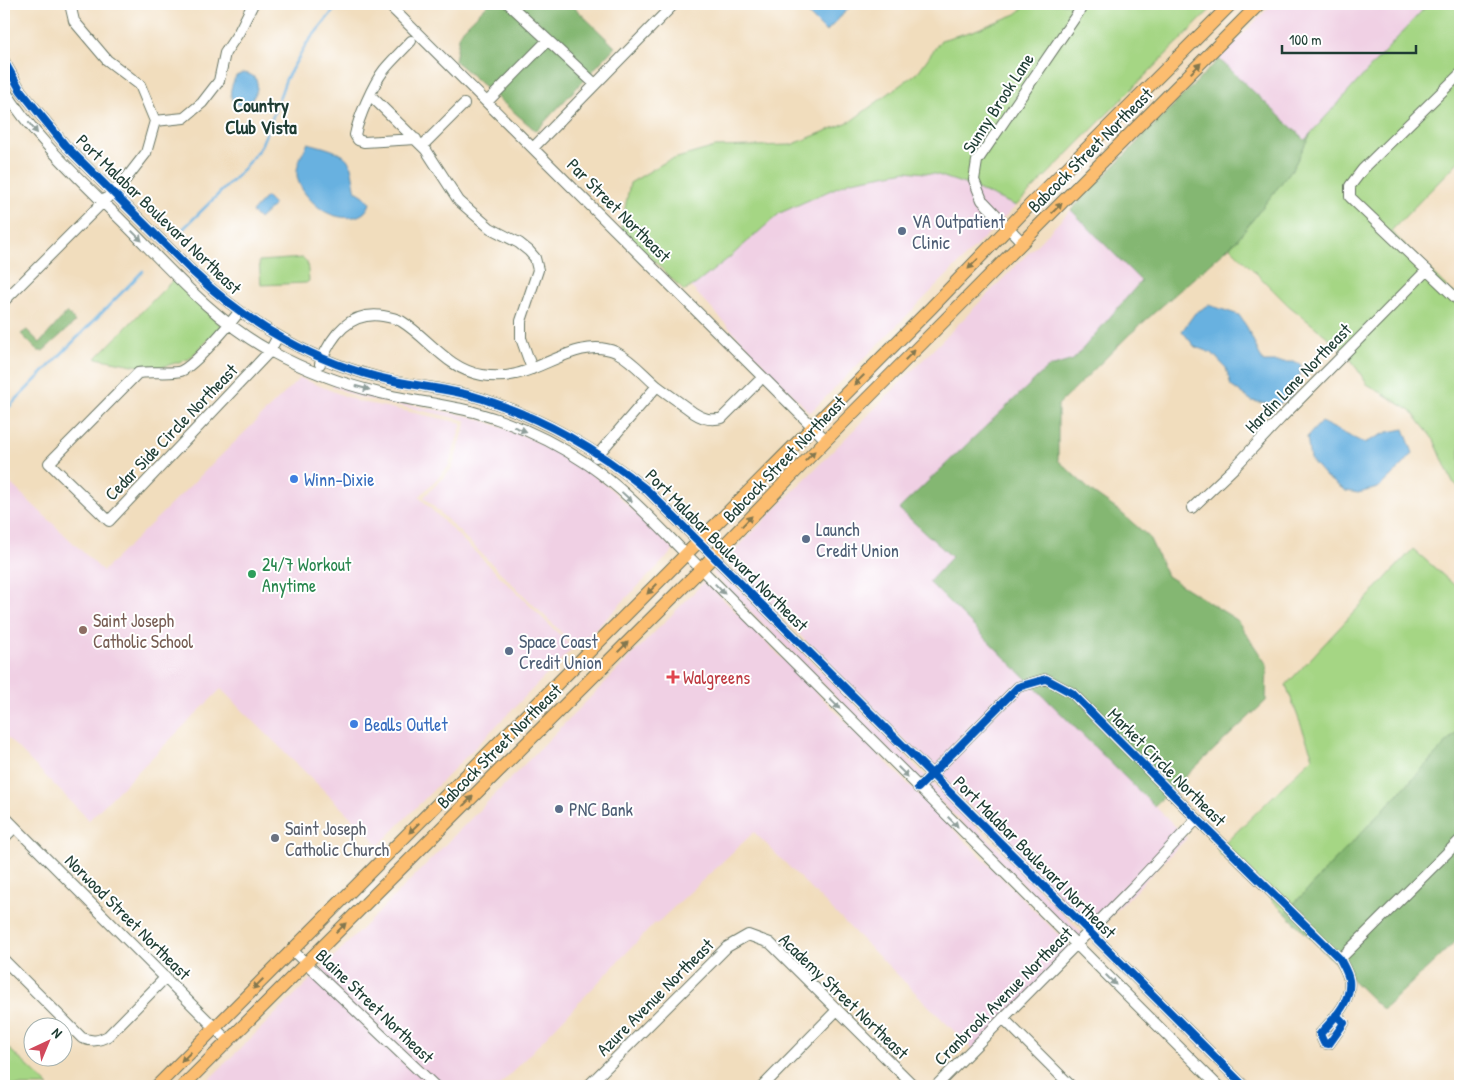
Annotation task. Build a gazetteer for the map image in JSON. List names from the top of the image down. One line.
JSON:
{"streets":{"main road":["Babcock Street Northeast"],"street":["Sunny Brook Lane","Par Street Northeast","Port Malabar Boulevard Northeast","Hardin Lane Northeast","Cedar Side Circle Northeast","Market Circle Northeast","Norwood Street Northeast","Academy Street Northeast","Cranbrook Avenue Northeast","Azure Avenue Northeast","Blaine Street Northeast"]},"crossings":[["Sunny Brook Lane","Babcock Street Northeast"],["Babcock Street Northeast","Par Street Northeast"],["Babcock Street Northeast","Port Malabar Boulevard Northeast"],["Babcock Street Northeast","Norwood Street Northeast"],["Babcock Street Northeast","Blaine Street Northeast"],["Port Malabar Boulevard Northeast","Cedar Side Circle Northeast"],["Port Malabar Boulevard Northeast","Market Circle Northeast"],["Port Malabar Boulevard Northeast","Cranbrook Avenue Northeast"],["Market Circle Northeast","Cranbrook Avenue Northeast"],["Academy Street Northeast","Azure Avenue Northeast"]],"districts":["Country Club Vista"],"places":{"other":["VA Outpatient Clinic","Winn-Dixie","Launch Credit Union","24/7 Workout Anytime","Saint Joseph Catholic School","Space Coast Credit Union","Bealls Outlet","PNC Bank","Saint Joseph Catholic Church"],"health":["Walgreens"]},"scale_bar":"100 m","north":"top right"}
